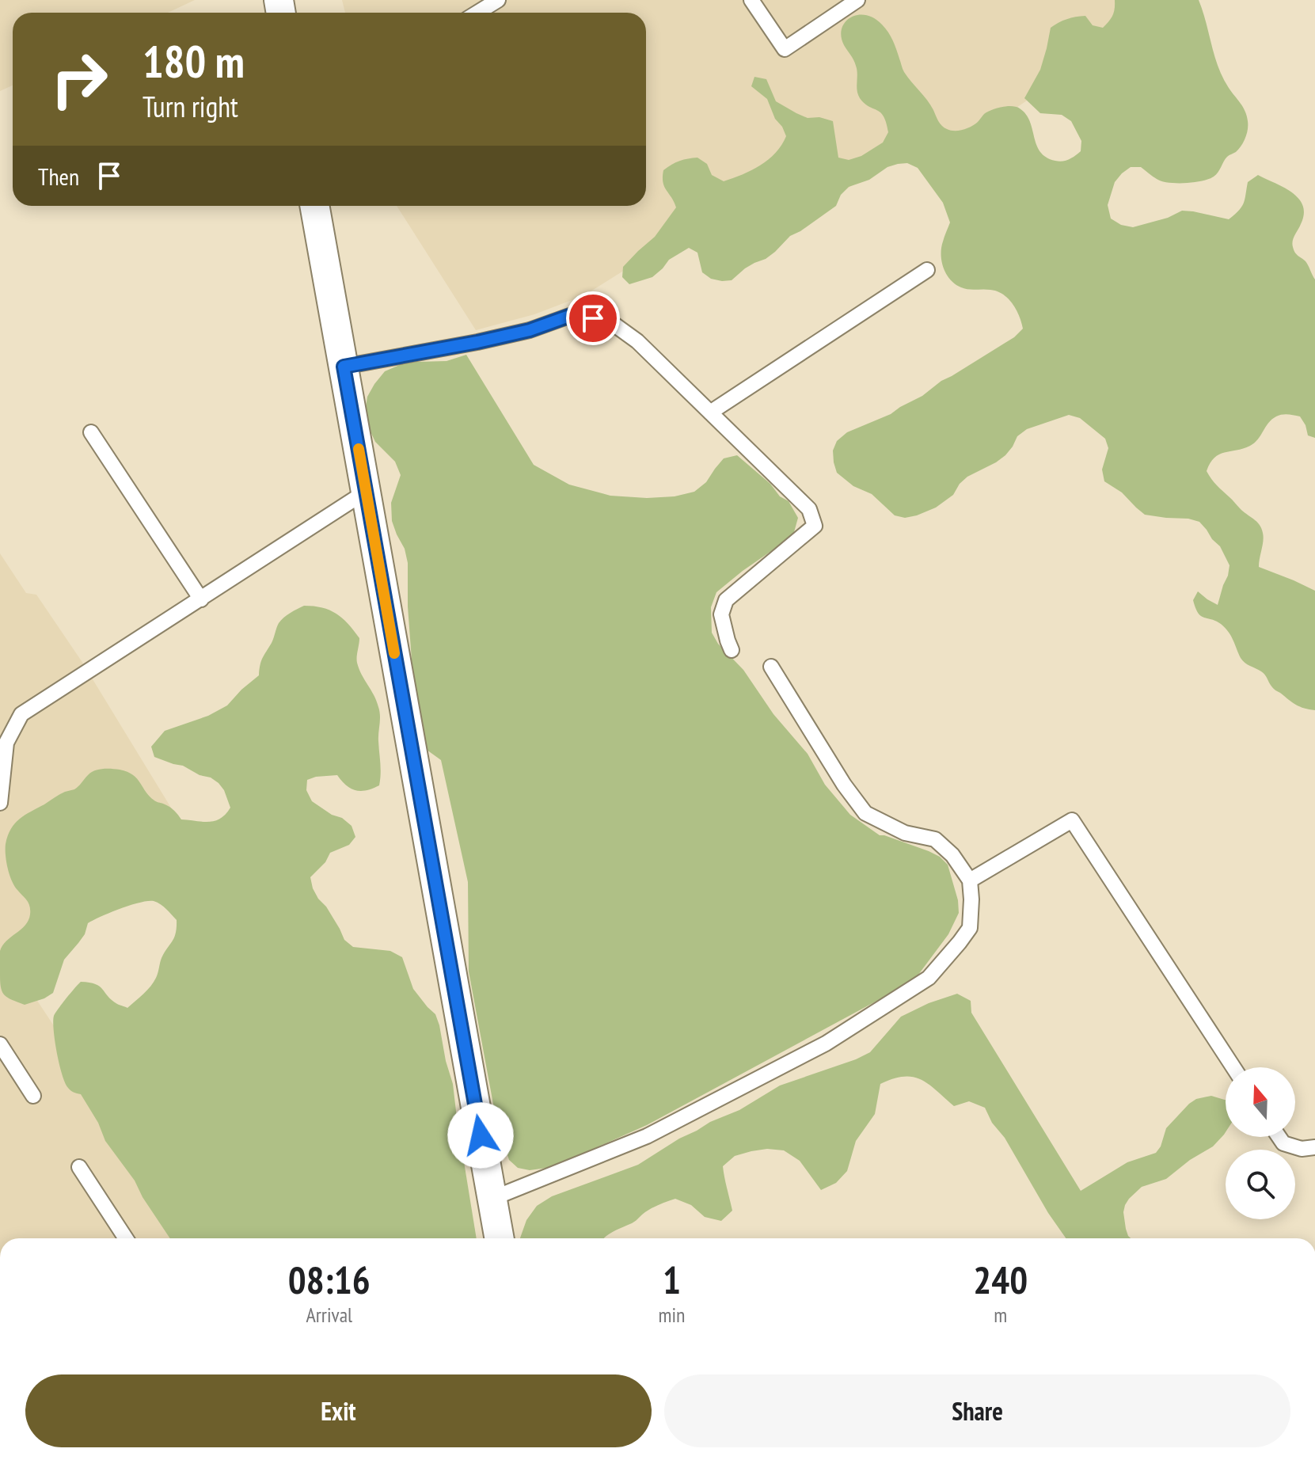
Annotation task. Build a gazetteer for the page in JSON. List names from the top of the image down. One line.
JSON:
{"north":"top","page":{"turn":["180 m","Turn right"],"then":"Then","eta":["08:16","Arrival","1","min","240","m"],"buttons":["Exit","Share"]}}
